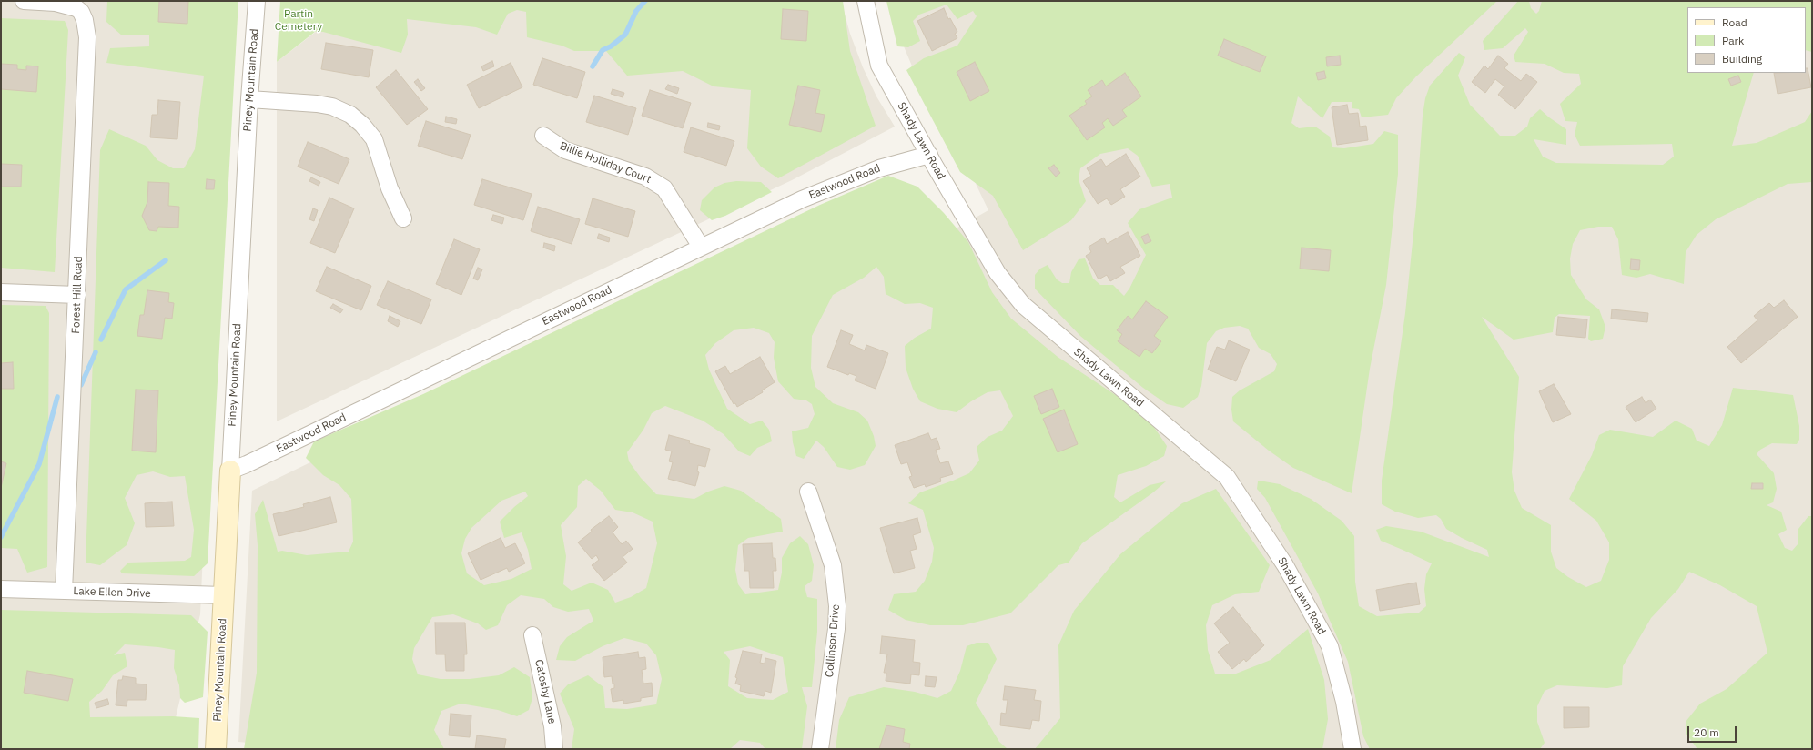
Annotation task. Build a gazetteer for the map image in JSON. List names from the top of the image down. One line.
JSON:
{"streets":{"street":["Piney Mountain Road","Shady Lawn Road","Billie Holliday Court","Eastwood Road","Forest Hill Road","Lake Ellen Drive","Collinson Drive","Catesby Lane"]},"crossings":[["Piney Mountain Road","Eastwood Road"],["Piney Mountain Road","Lake Ellen Drive"],["Shady Lawn Road","Eastwood Road"],["Billie Holliday Court","Eastwood Road"],["Forest Hill Road","Lake Ellen Drive"]],"parks":["Partin Cemetery"],"legend":["Road","Park","Building"],"scale_bar":"20 m"}
